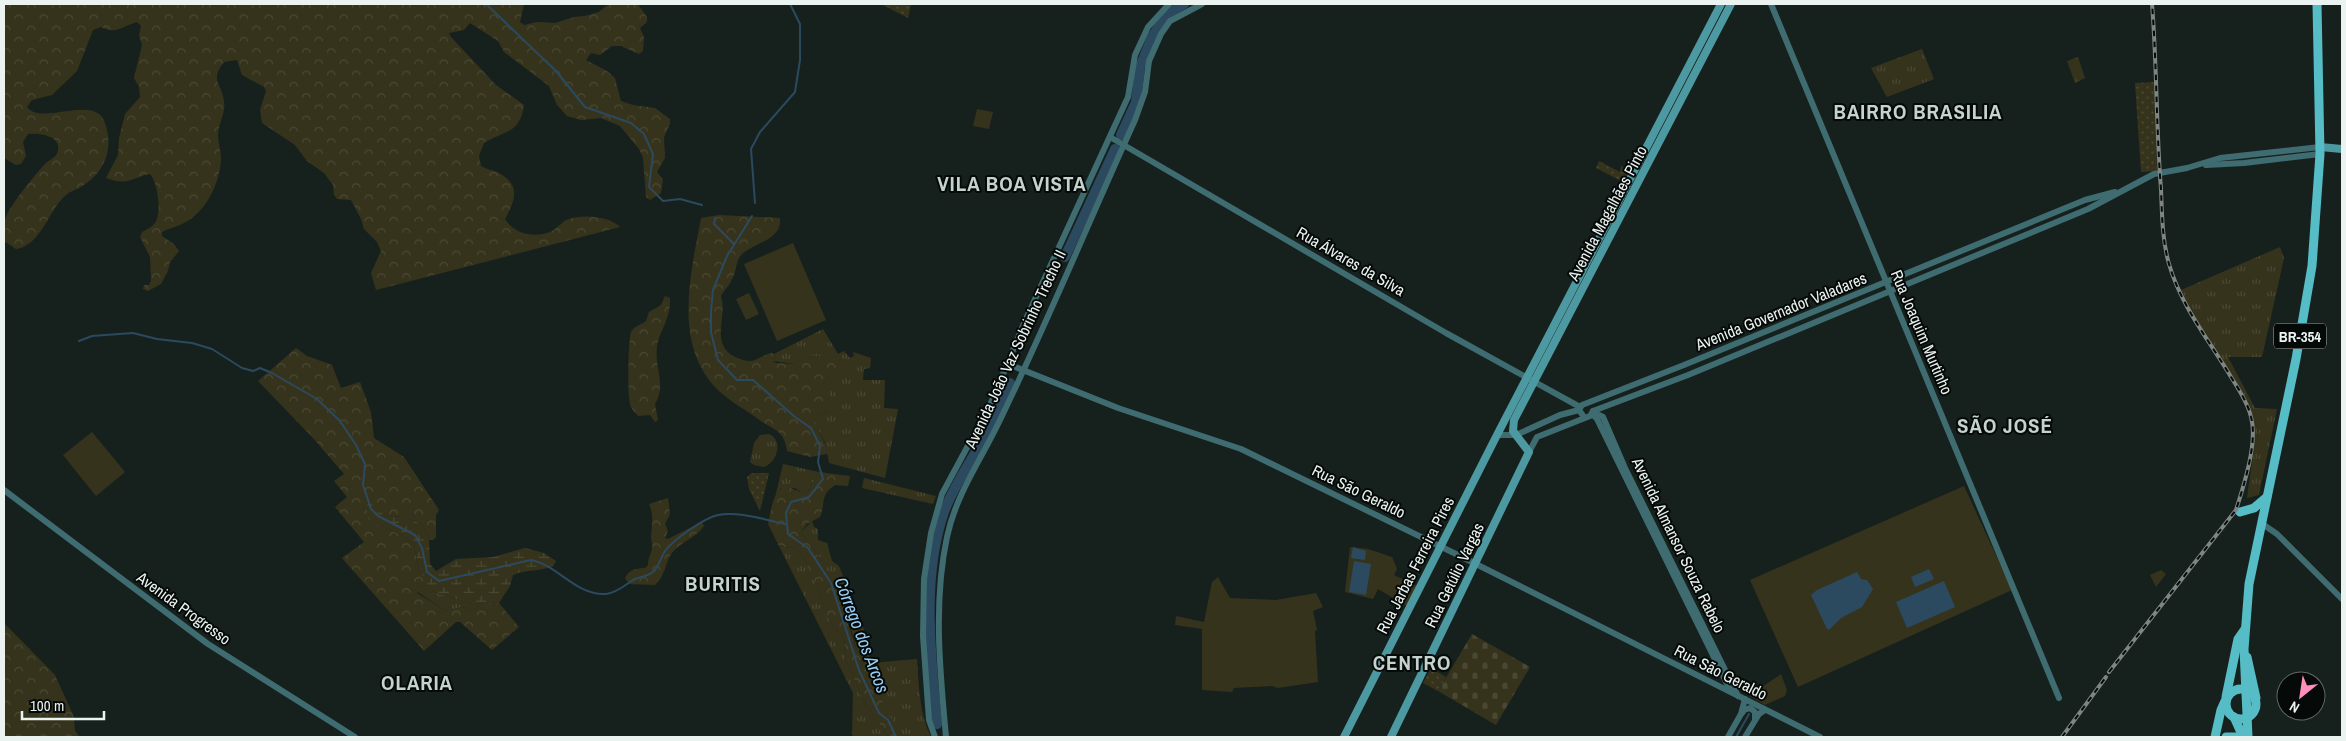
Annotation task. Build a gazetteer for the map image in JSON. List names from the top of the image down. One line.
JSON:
{"streets":{"main road":["Avenida Magalhães Pinto","BR-354","Rua Jarbas Ferreira Pires","Rua Getúlio Vargas"],"street":["Rua Álvares da Silva","Avenida Governador Valadares","Rua Joaquim Murtinho","Avenida João Vaz Sobrinho Trecho II","Rua São Geraldo","Avenida Almansor Souza Rabelo","Avenida Progresso"]},"crossings":[["Avenida Magalhães Pinto","Rua Álvares da Silva"],["Avenida Magalhães Pinto","Rua Jarbas Ferreira Pires"],["Rua Álvares da Silva","Avenida Governador Valadares"],["Rua Álvares da Silva","Avenida João Vaz Sobrinho Trecho II"],["Avenida Governador Valadares","Rua Joaquim Murtinho"],["Avenida Governador Valadares","BR-354"],["Avenida Governador Valadares","Avenida Almansor Souza Rabelo"],["Avenida Governador Valadares","Rua Getúlio Vargas"],["Avenida João Vaz Sobrinho Trecho II","Rua São Geraldo"],["Rua São Geraldo","Avenida Almansor Souza Rabelo"],["Rua São Geraldo","Rua Jarbas Ferreira Pires"],["Rua São Geraldo","Rua Getúlio Vargas"]],"districts":["BAIRRO BRASILIA","VILA BOA VISTA","SÃO JOSÉ","BURITIS","CENTRO","OLARIA"],"water":["Córrego dos Arcos"],"scale_bar":"100 m","north":"bottom left"}
